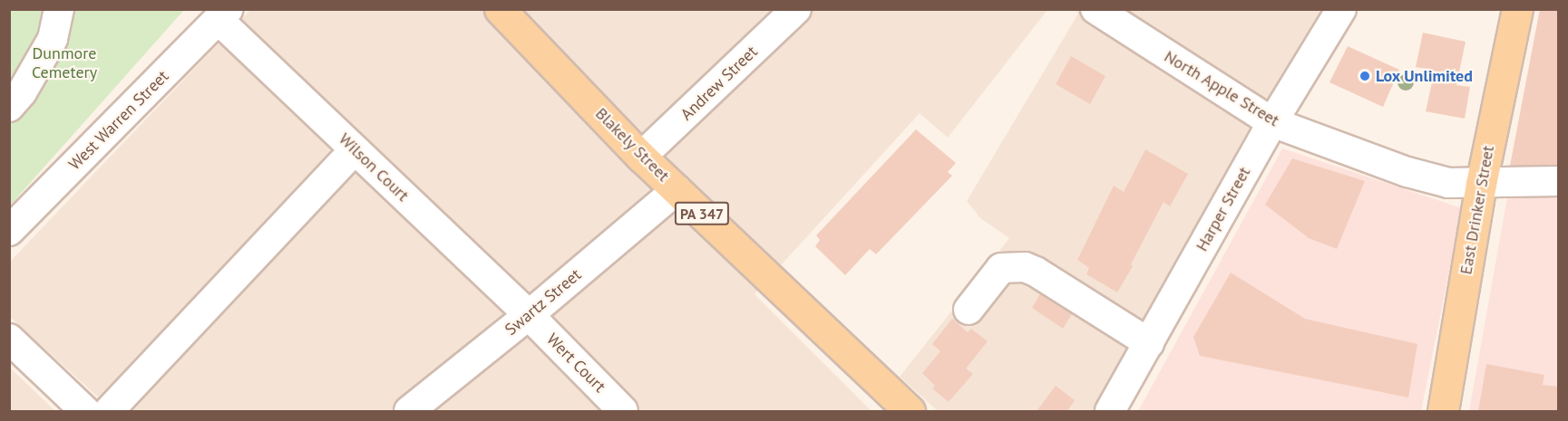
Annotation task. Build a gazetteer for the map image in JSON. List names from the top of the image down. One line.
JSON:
{"streets":{"main road":["Blakely Street","East Drinker Street","PA 347"],"street":["Andrew Street","North Apple Street","West Warren Street","Wilson Court","Harper Street","Swartz Street","Wert Court"]},"crossings":[["Andrew Street","Blakely Street"],["North Apple Street","Harper Street"],["North Apple Street","East Drinker Street"],["West Warren Street","Wilson Court"],["Blakely Street","Swartz Street"],["Wilson Court","Swartz Street"],["Wilson Court","Wert Court"],["Swartz Street","Wert Court"]],"parks":["Dunmore Cemetery"],"places":["Lox Unlimited"]}
